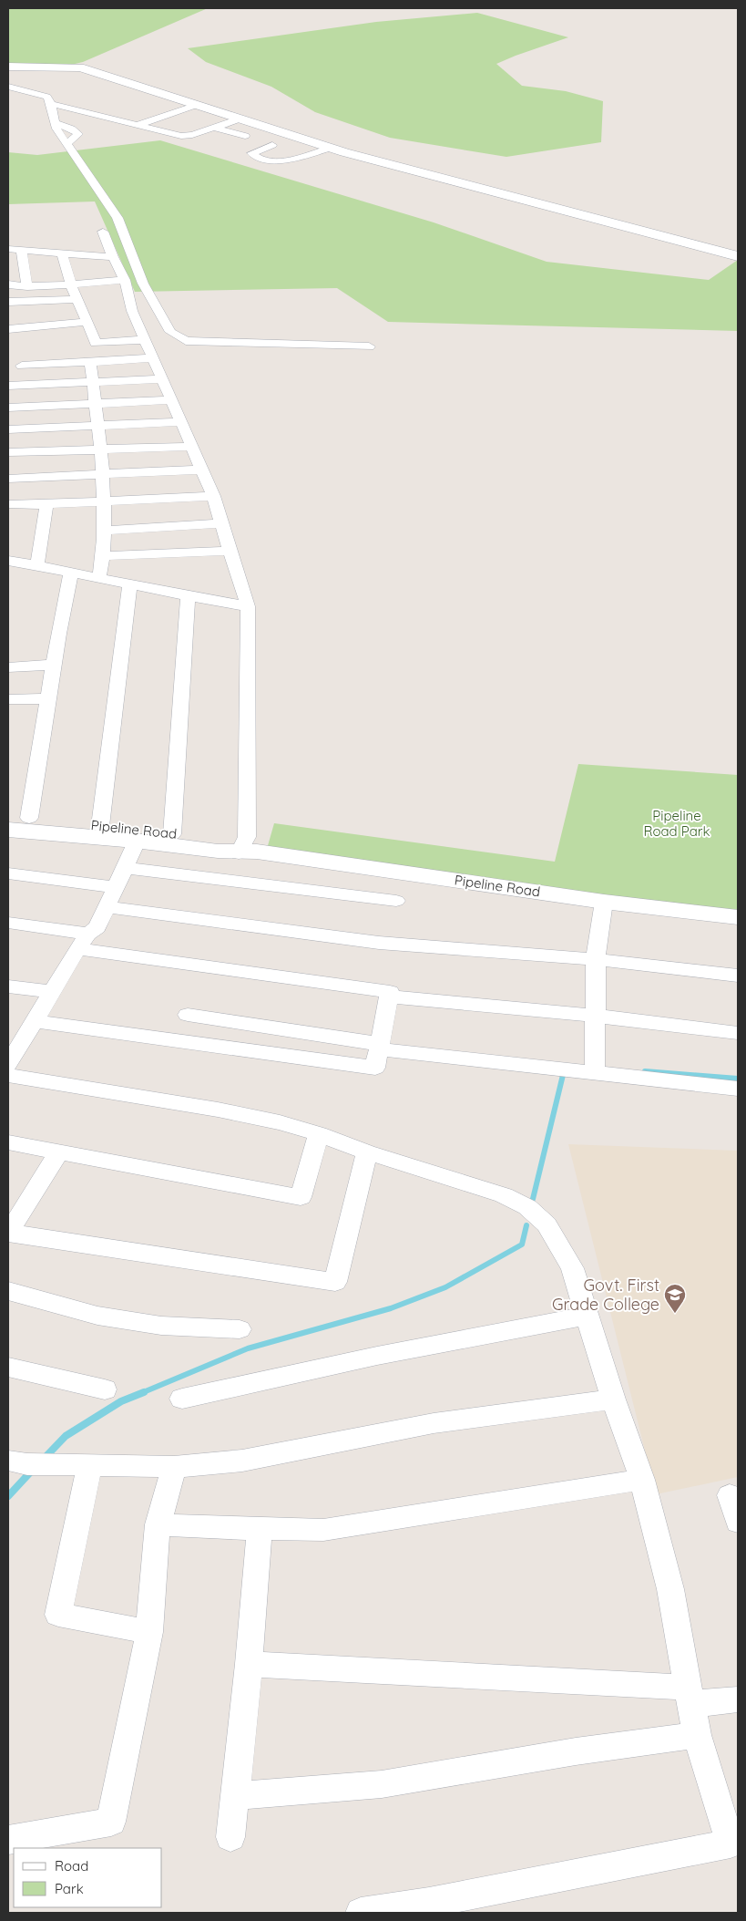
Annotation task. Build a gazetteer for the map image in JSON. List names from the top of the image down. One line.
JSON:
{"streets":{"street":["Pipeline Road"]},"parks":["Pipeline Road Park"],"places":{"school or university":["Govt. First Grade College"]},"legend":["Road","Park"]}
